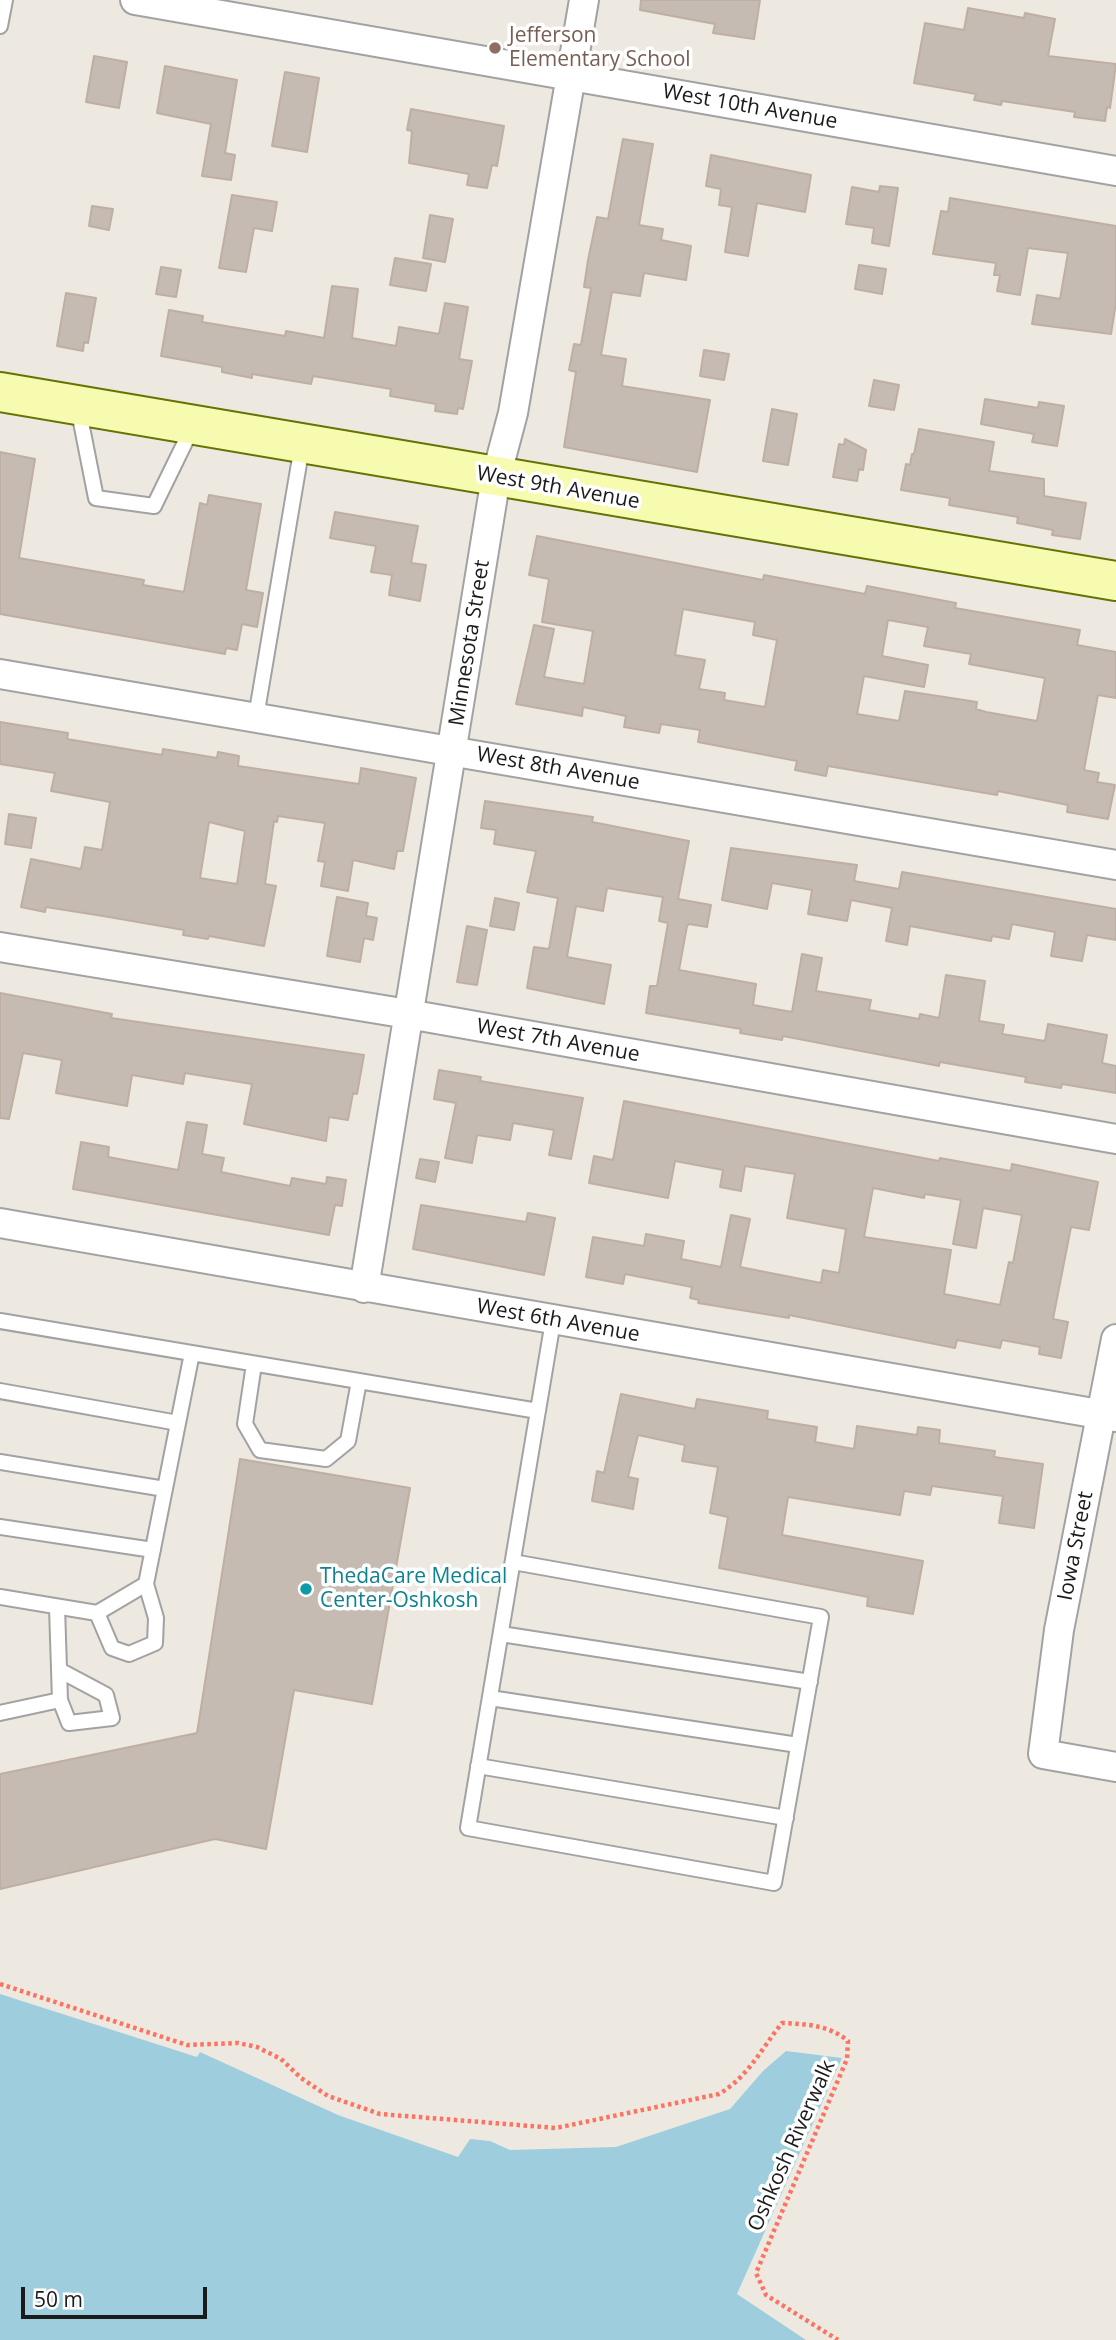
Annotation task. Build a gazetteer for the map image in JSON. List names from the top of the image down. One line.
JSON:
{"streets":{"main road":["West 9th Avenue"],"street":["West 10th Avenue","Minnesota Street","West 8th Avenue","West 7th Avenue","West 6th Avenue","Iowa Street"],"path":["Oshkosh Riverwalk"]},"crossings":[["West 10th Avenue","Minnesota Street"],["West 9th Avenue","Minnesota Street"],["Minnesota Street","West 8th Avenue"],["Minnesota Street","West 7th Avenue"],["Minnesota Street","West 6th Avenue"],["West 6th Avenue","Iowa Street"]],"places":["Jefferson Elementary School","ThedaCare Medical Center-Oshkosh"],"scale_bar":"50 m"}
